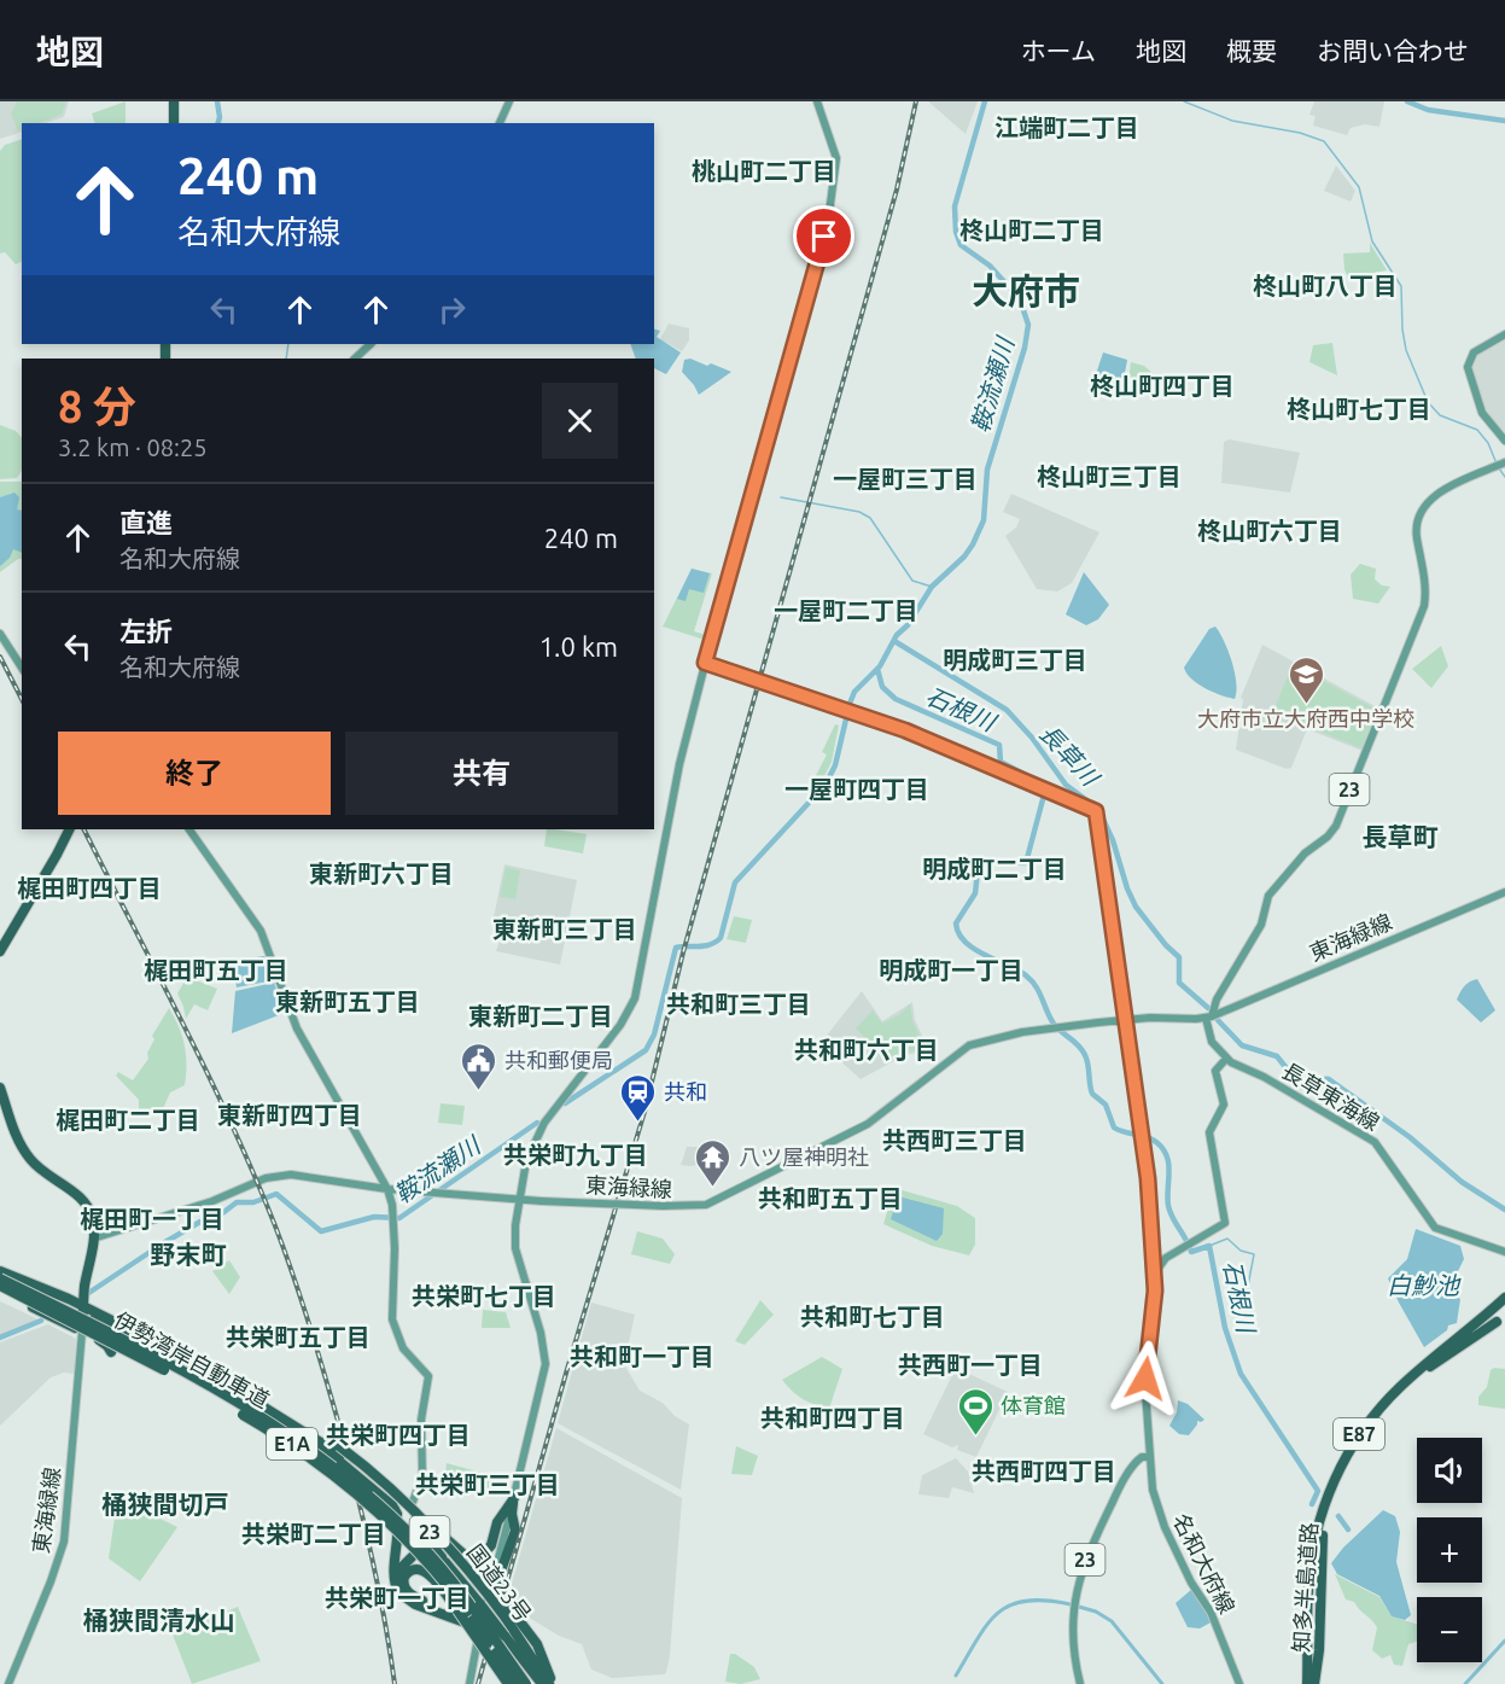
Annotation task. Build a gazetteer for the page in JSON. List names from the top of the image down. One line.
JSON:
{"streets":{"highway":["23","伊勢湾岸自動車道","E87","E1A","国道23号","知多半島道路"],"main road":["東海緑線","長草東海線","名和大府線"]},"crossings":[["23","東海緑線"],["23","名和大府線"],["伊勢湾岸自動車道","国道23号"]],"districts":["江端町二丁目","桃山町二丁目","柊山町二丁目","柊山町八丁目","大府市","柊山町四丁目","柊山町七丁目","柊山町三丁目","一屋町三丁目","柊山町六丁目","一屋町二丁目","明成町三丁目","一屋町四丁目","長草町","明成町二丁目","東新町六丁目","梶田町四丁目","東新町三丁目","梶田町五丁目","明成町一丁目","東新町五丁目","共和町三丁目","東新町二丁目","共和町六丁目","東新町四丁目","梶田町二丁目","共西町三丁目","共栄町九丁目","共和町五丁目","梶田町一丁目","野末町","共栄町七丁目","共和町七丁目","共栄町五丁目","共和町一丁目","共西町一丁目","共和町四丁目","共栄町四丁目","共西町四丁目","共栄町三丁目","桶狭間切戸","共栄町二丁目","共栄町一丁目","桶狭間清水山"],"water":["鞍流瀬川","石根川","長草川","白魦池"],"places":{"school or university":["大府市立大府西中学校"],"public building":["共和郵便局"],"station":["共和"],"temple":["八ツ屋神明社"],"sports":["体育館"]},"page":{"header":"地図","nav":["ホーム","地図","概要","お問い合わせ"],"turn":["240 m","名和大府線"],"heading":["8 分","3.2 km · 08:25"],"list":[{"name":"直進","note":"名和大府線","value":"240 m"},{"name":"左折","note":"名和大府線","value":"1.0 km"}],"buttons":["終了","共有"],"map_buttons":["+","−"]}}
